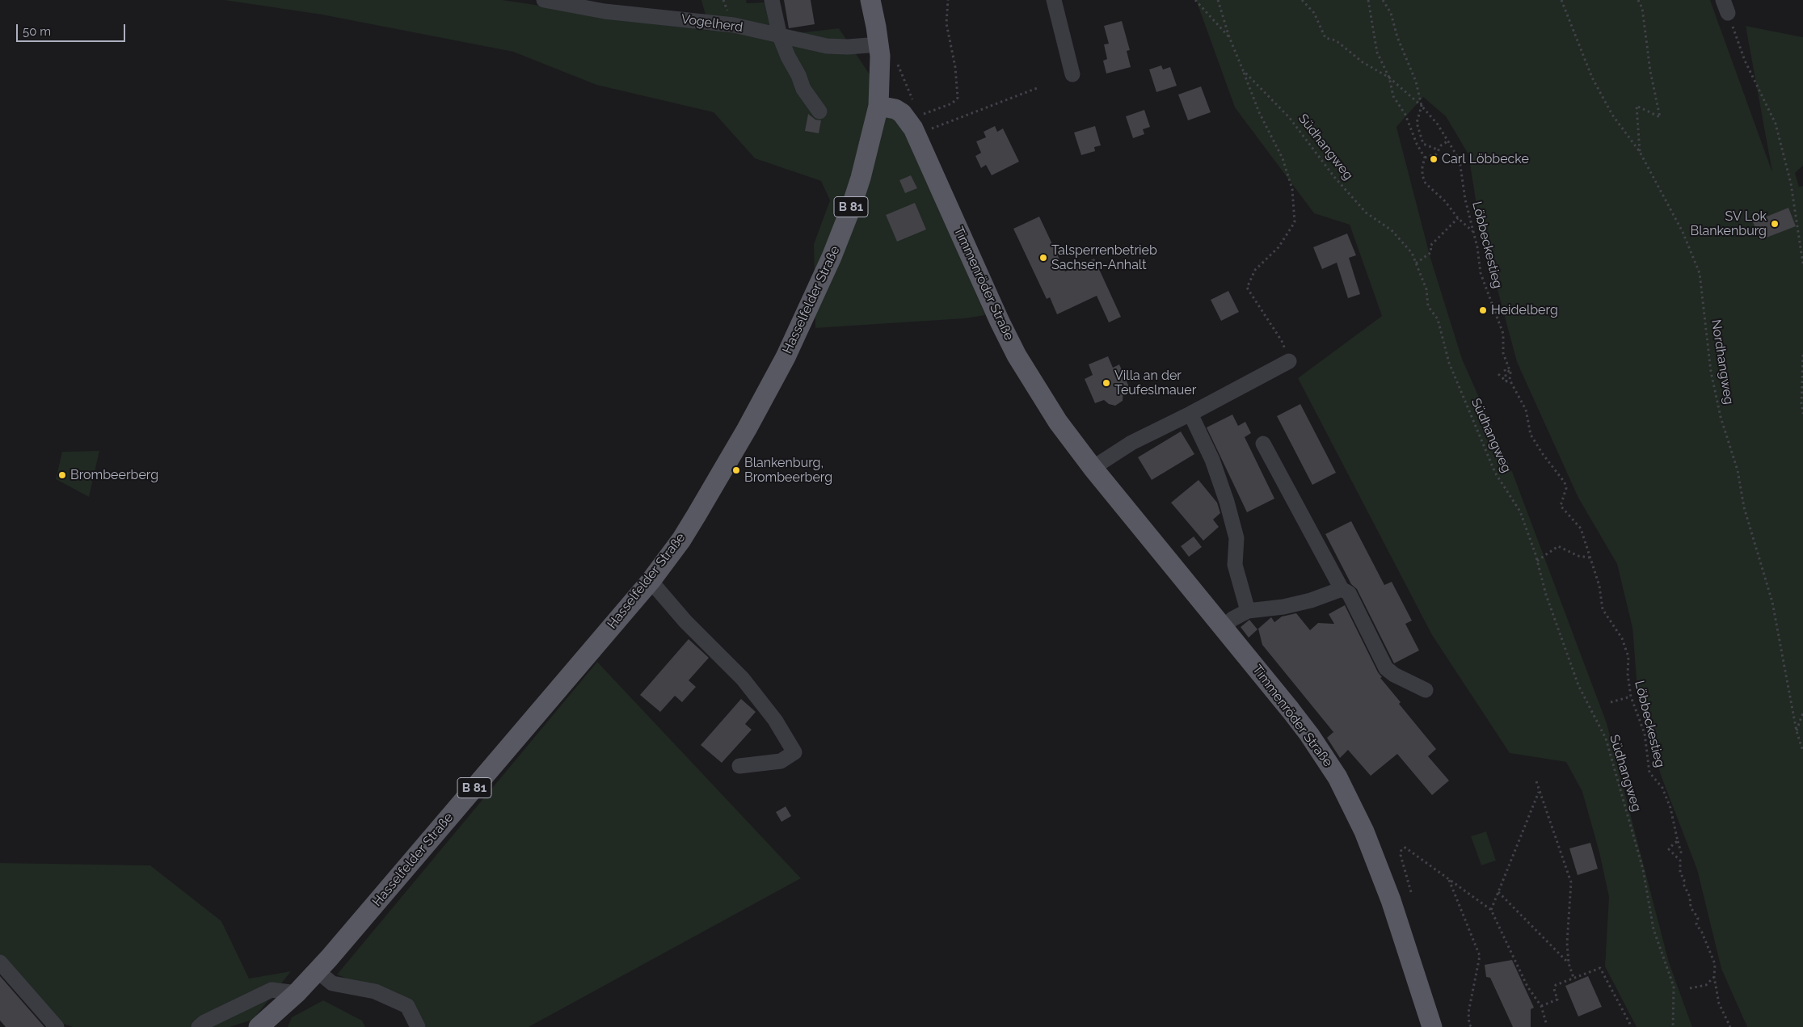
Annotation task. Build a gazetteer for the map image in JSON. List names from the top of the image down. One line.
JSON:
{"streets":{"main road":["B 81","Timmenröder Straße","Hasselfelder Straße"],"street":["Vogelherd"],"path":["Südhangweg","Löbbeckestieg","Nordhangweg"]},"crossings":[["Vogelherd","Hasselfelder Straße"],["Timmenröder Straße","Hasselfelder Straße"]],"places":["Carl Löbbecke","SV Lok Blankenburg","Talsperrenbetrieb Sachsen-Anhalt","Heidelberg","Villa an der Teufeslmauer","Blankenburg, Brombeerberg","Brombeerberg"],"scale_bar":"50 m"}
